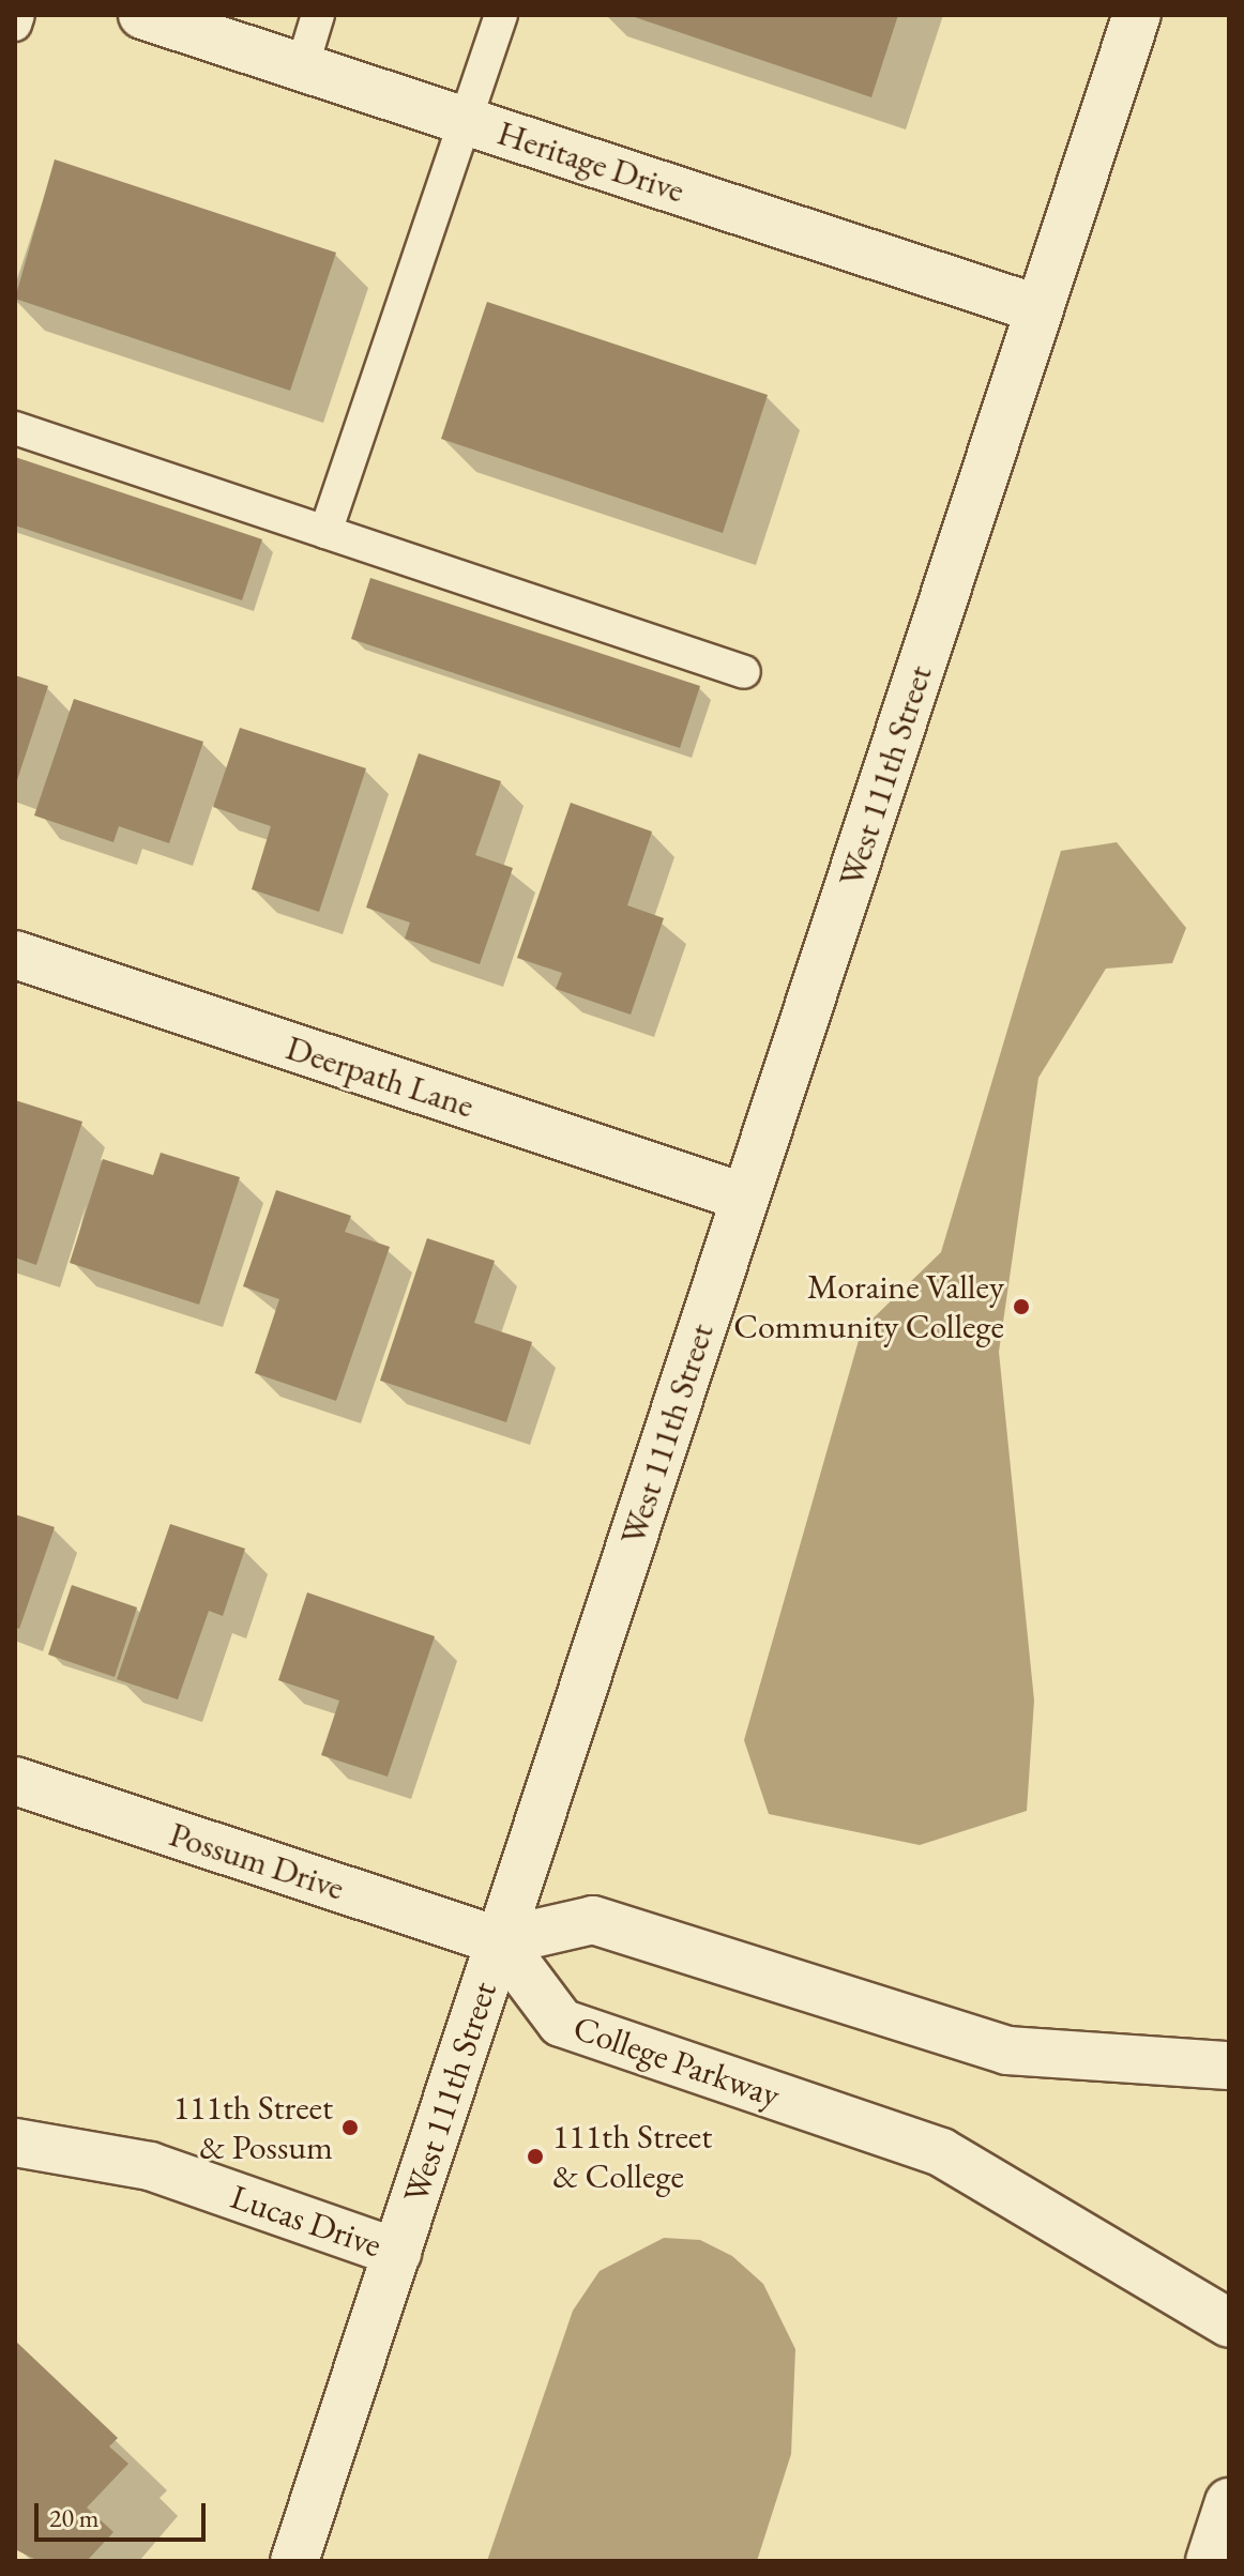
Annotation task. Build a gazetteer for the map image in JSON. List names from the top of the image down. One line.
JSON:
{"streets":{"street":["Heritage Drive","West 111th Street","Deerpath Lane","Possum Drive","College Parkway","Lucas Drive"]},"crossings":[["Heritage Drive","West 111th Street"],["West 111th Street","Deerpath Lane"],["West 111th Street","Possum Drive"],["West 111th Street","College Parkway"],["West 111th Street","Lucas Drive"],["Possum Drive","College Parkway"]],"places":["Moraine Valley Community College","111th Street & Possum","111th Street & College"],"scale_bar":"20 m"}
